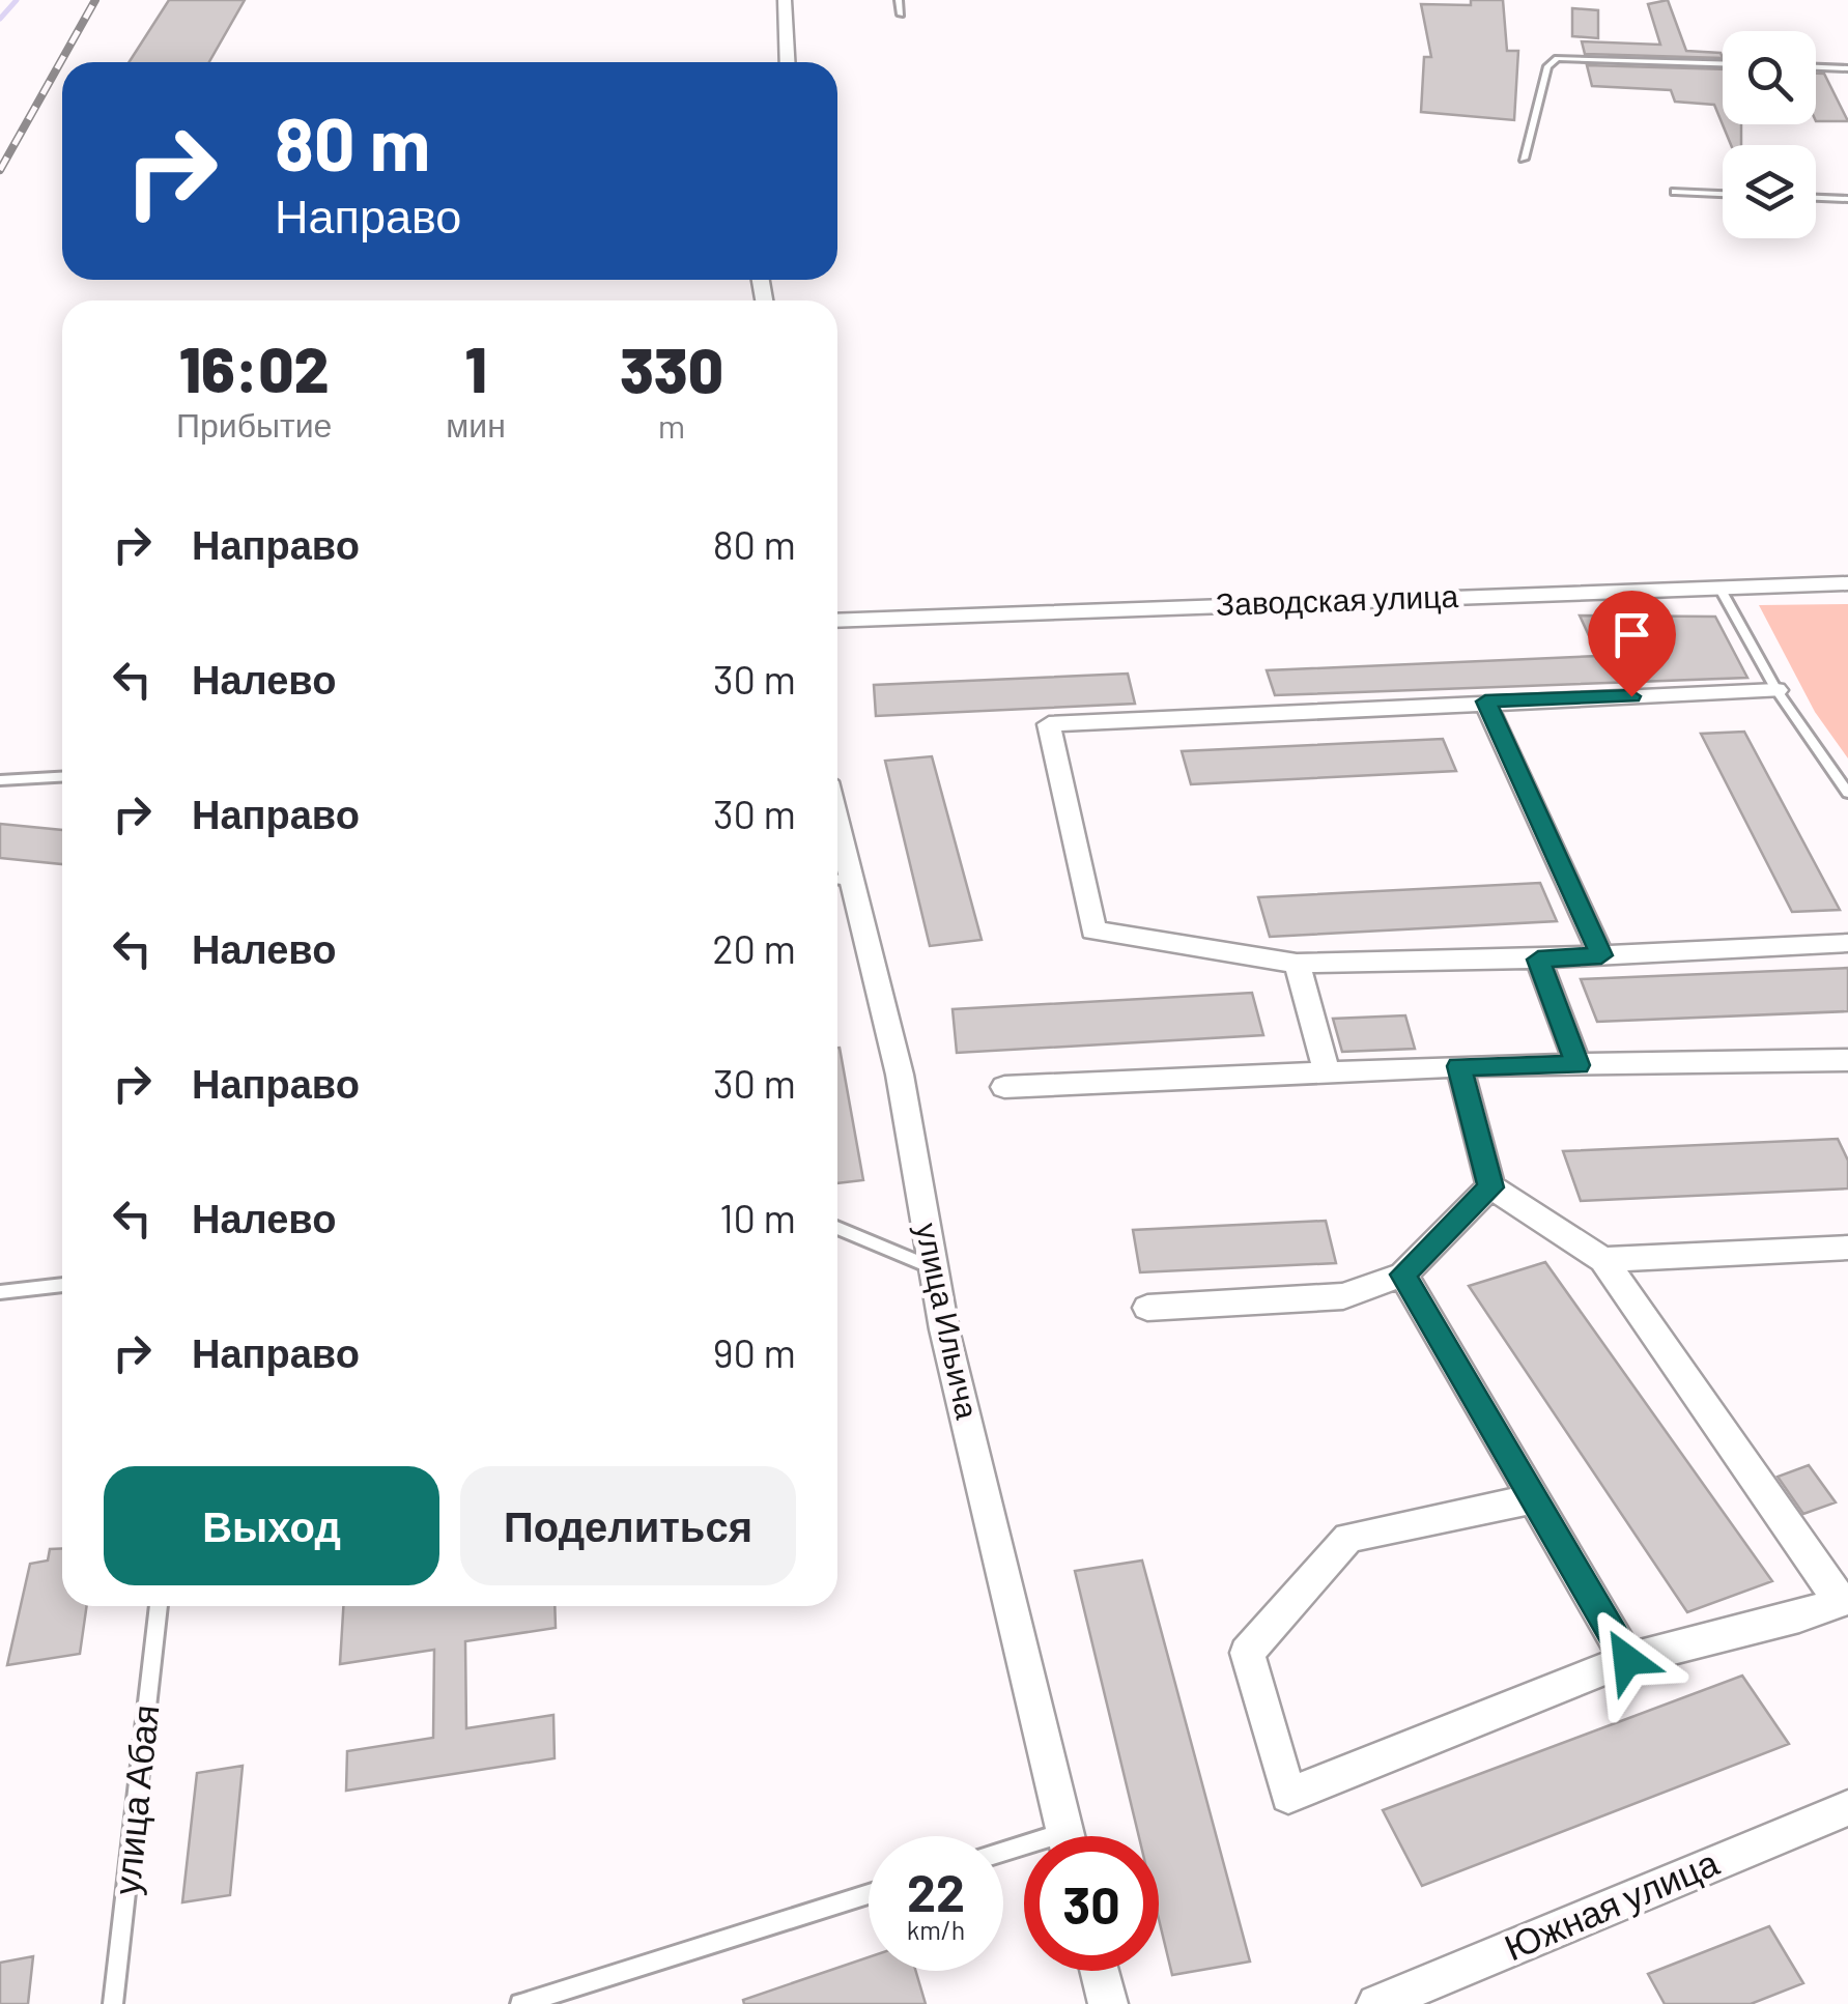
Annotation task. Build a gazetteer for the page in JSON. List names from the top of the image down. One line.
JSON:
{"streets":{"street":["Заводская улица","улица Ильича","Южная улица"],"lane":["улица Абая"]},"page":{"turn":["80 m","Направо"],"eta":["16:02","Прибытие","1","мин","330","m"],"list":[{"name":"Направо","value":"80 m"},{"name":"Налево","value":"30 m"},{"name":"Направо","value":"30 m"},{"name":"Налево","value":"20 m"},{"name":"Направо","value":"30 m"},{"name":"Налево","value":"10 m"},{"name":"Направо","value":"90 m"}],"buttons":["Выход","Поделиться"],"speed":"22 km/h","limit":"30"}}
